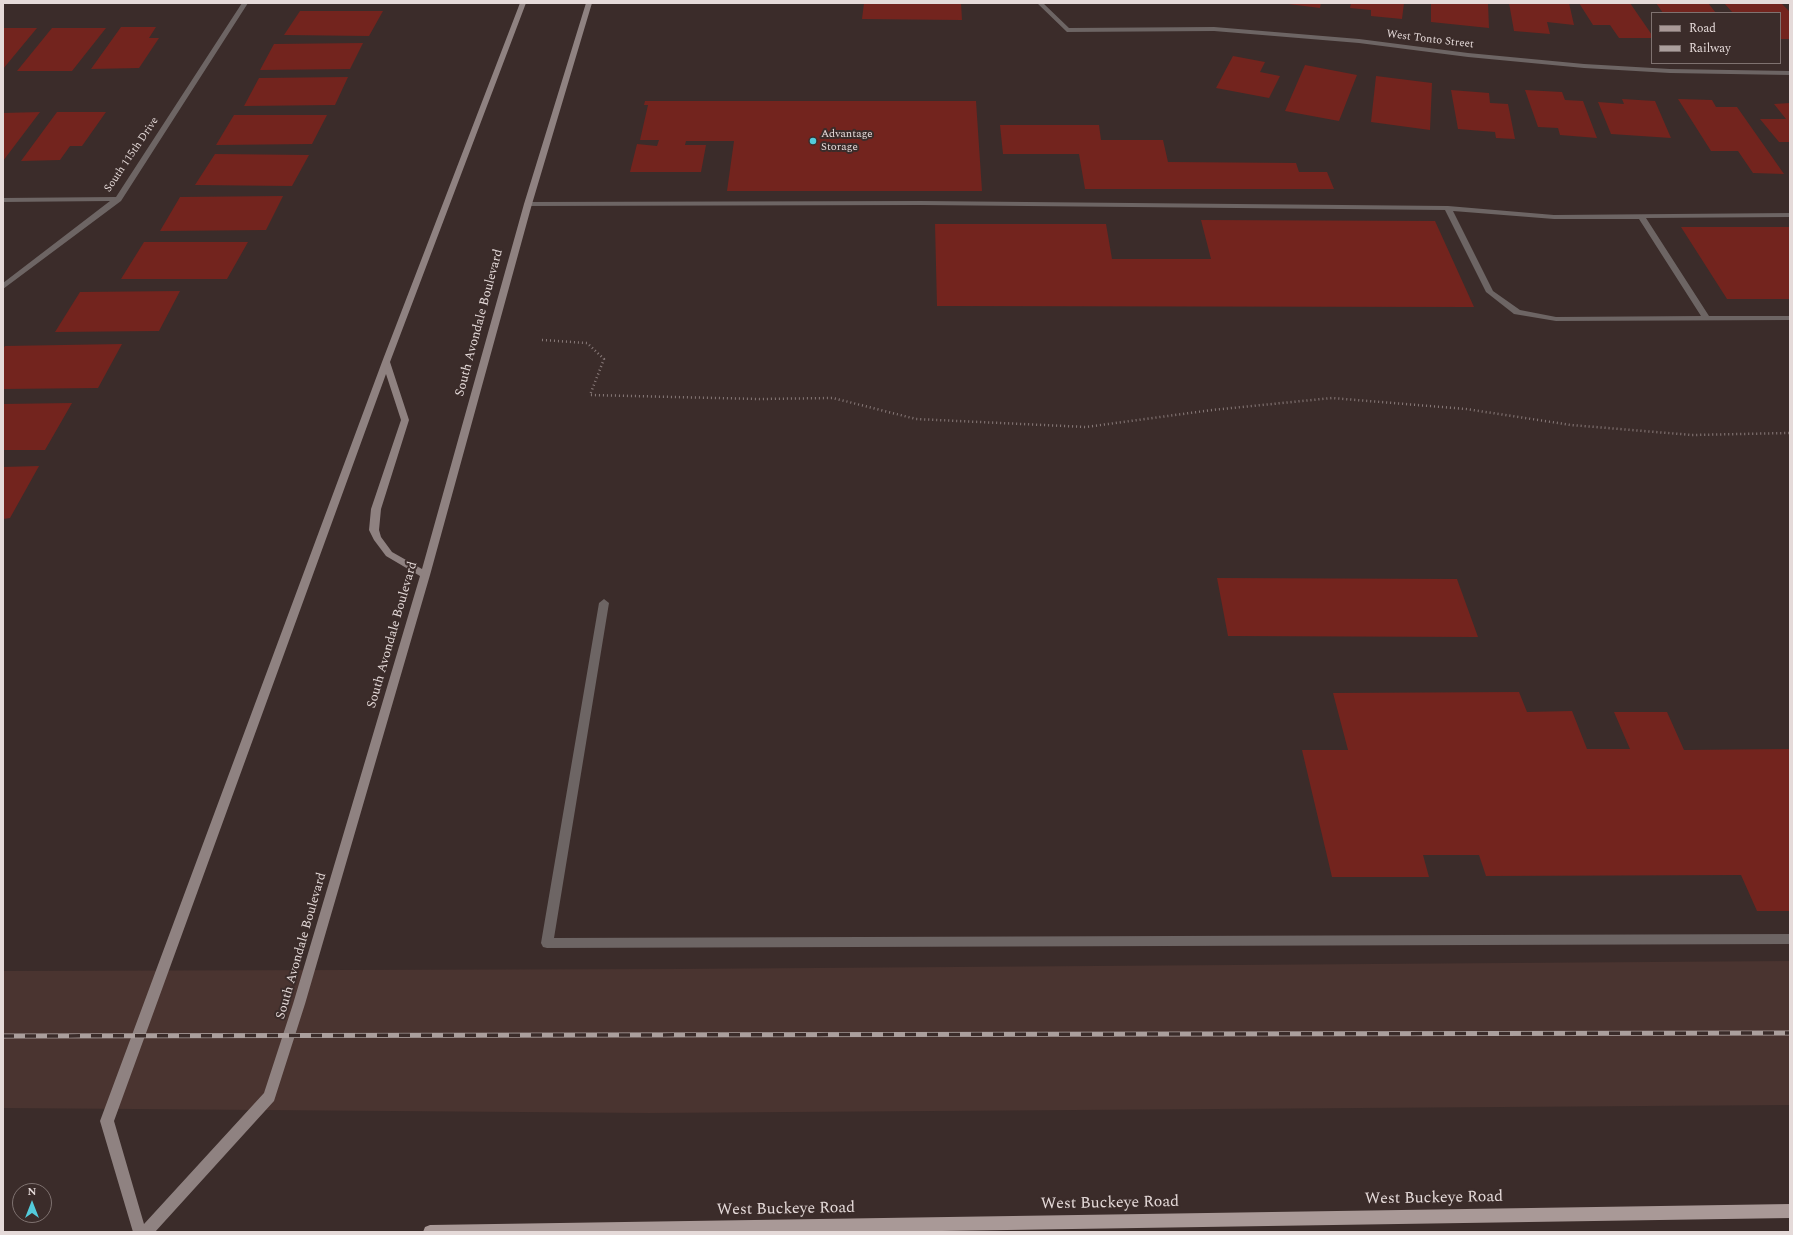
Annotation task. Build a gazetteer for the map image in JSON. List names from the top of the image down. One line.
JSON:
{"streets":{"main road":["South Avondale Boulevard","West Buckeye Road"],"street":["West Tonto Street","South 115th Drive"]},"places":["Advantage Storage"],"legend":["Road","Railway"],"north":"top"}
